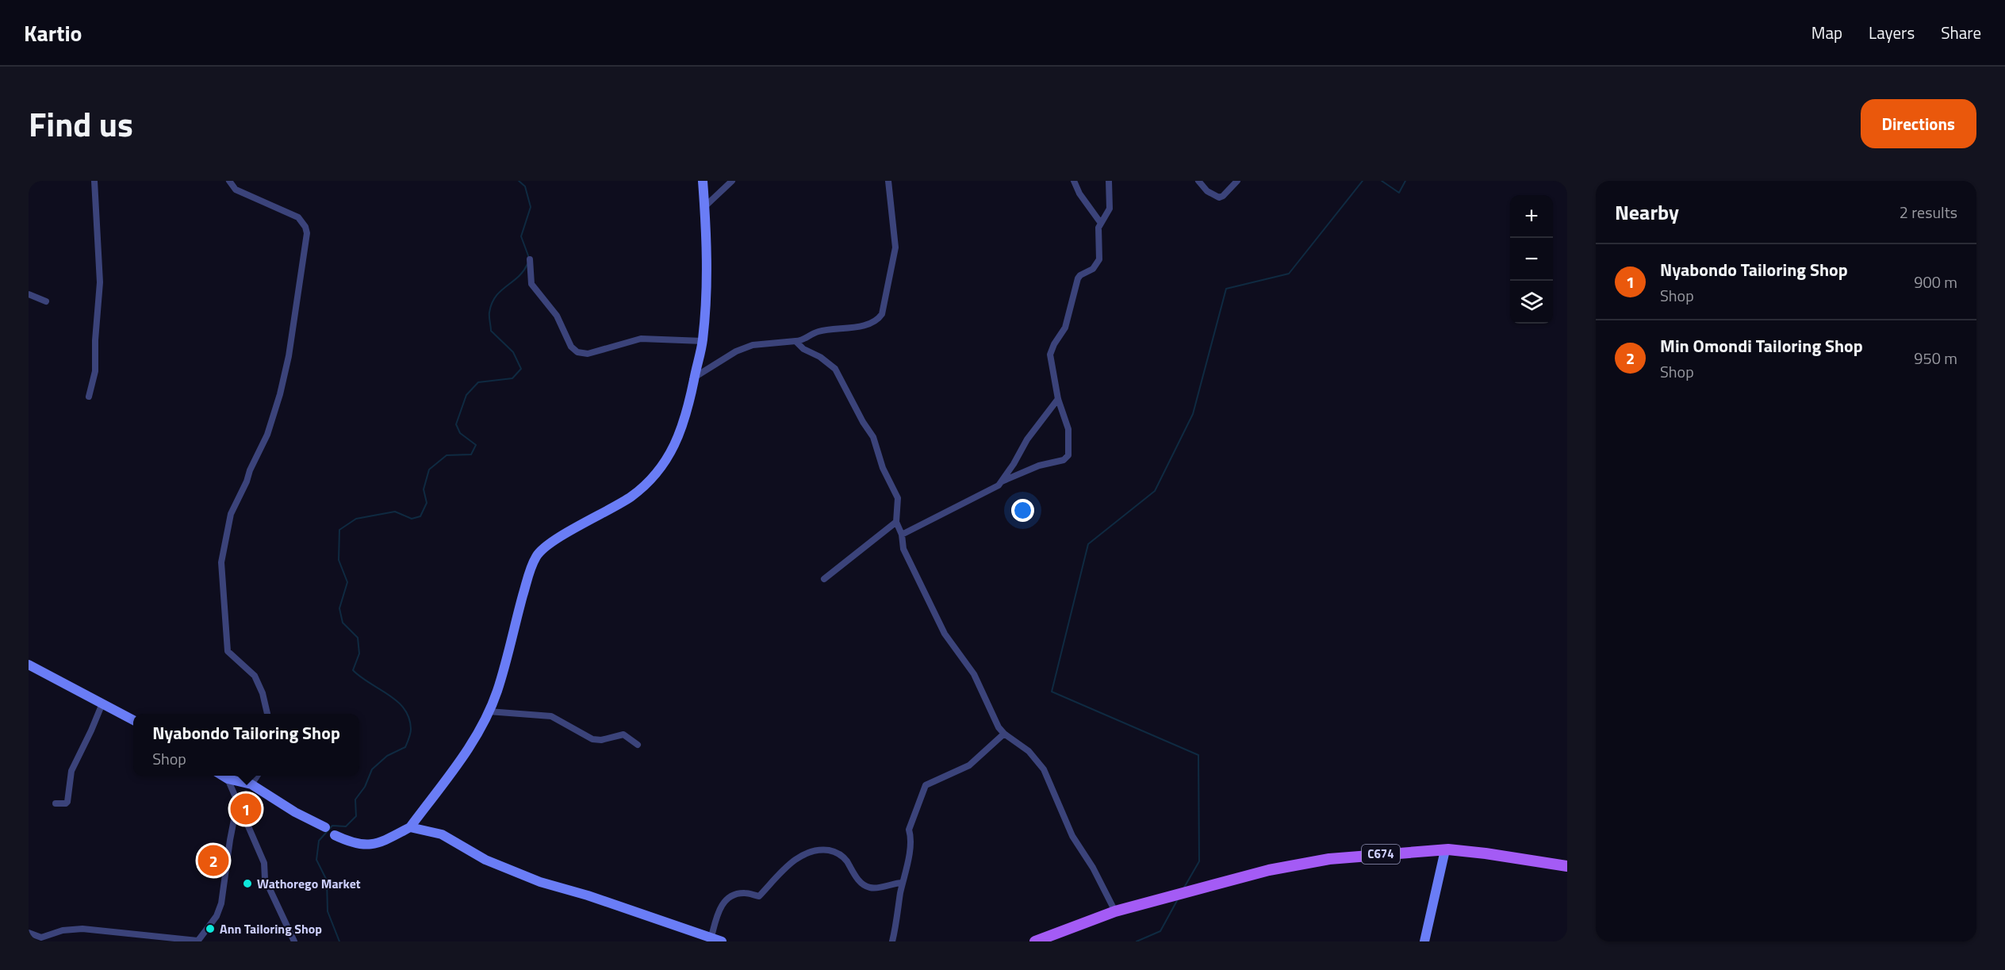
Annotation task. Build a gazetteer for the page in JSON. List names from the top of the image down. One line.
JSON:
{"streets":{"main road":["C674"]},"places":["Wathorego Market","Ann Tailoring Shop"],"page":{"header":"Kartio","nav":["Map","Layers","Share"],"title":"Find us","buttons":"Directions","heading":["Nearby","2 results"],"map_buttons":["+","−"],"list":[{"mark":"1","name":"Nyabondo Tailoring Shop","note":"Shop","value":"900 m"},{"mark":"2","name":"Min Omondi Tailoring Shop","note":"Shop","value":"950 m"}],"popup":["Nyabondo Tailoring Shop","Shop"],"pins":["1","2"]}}
